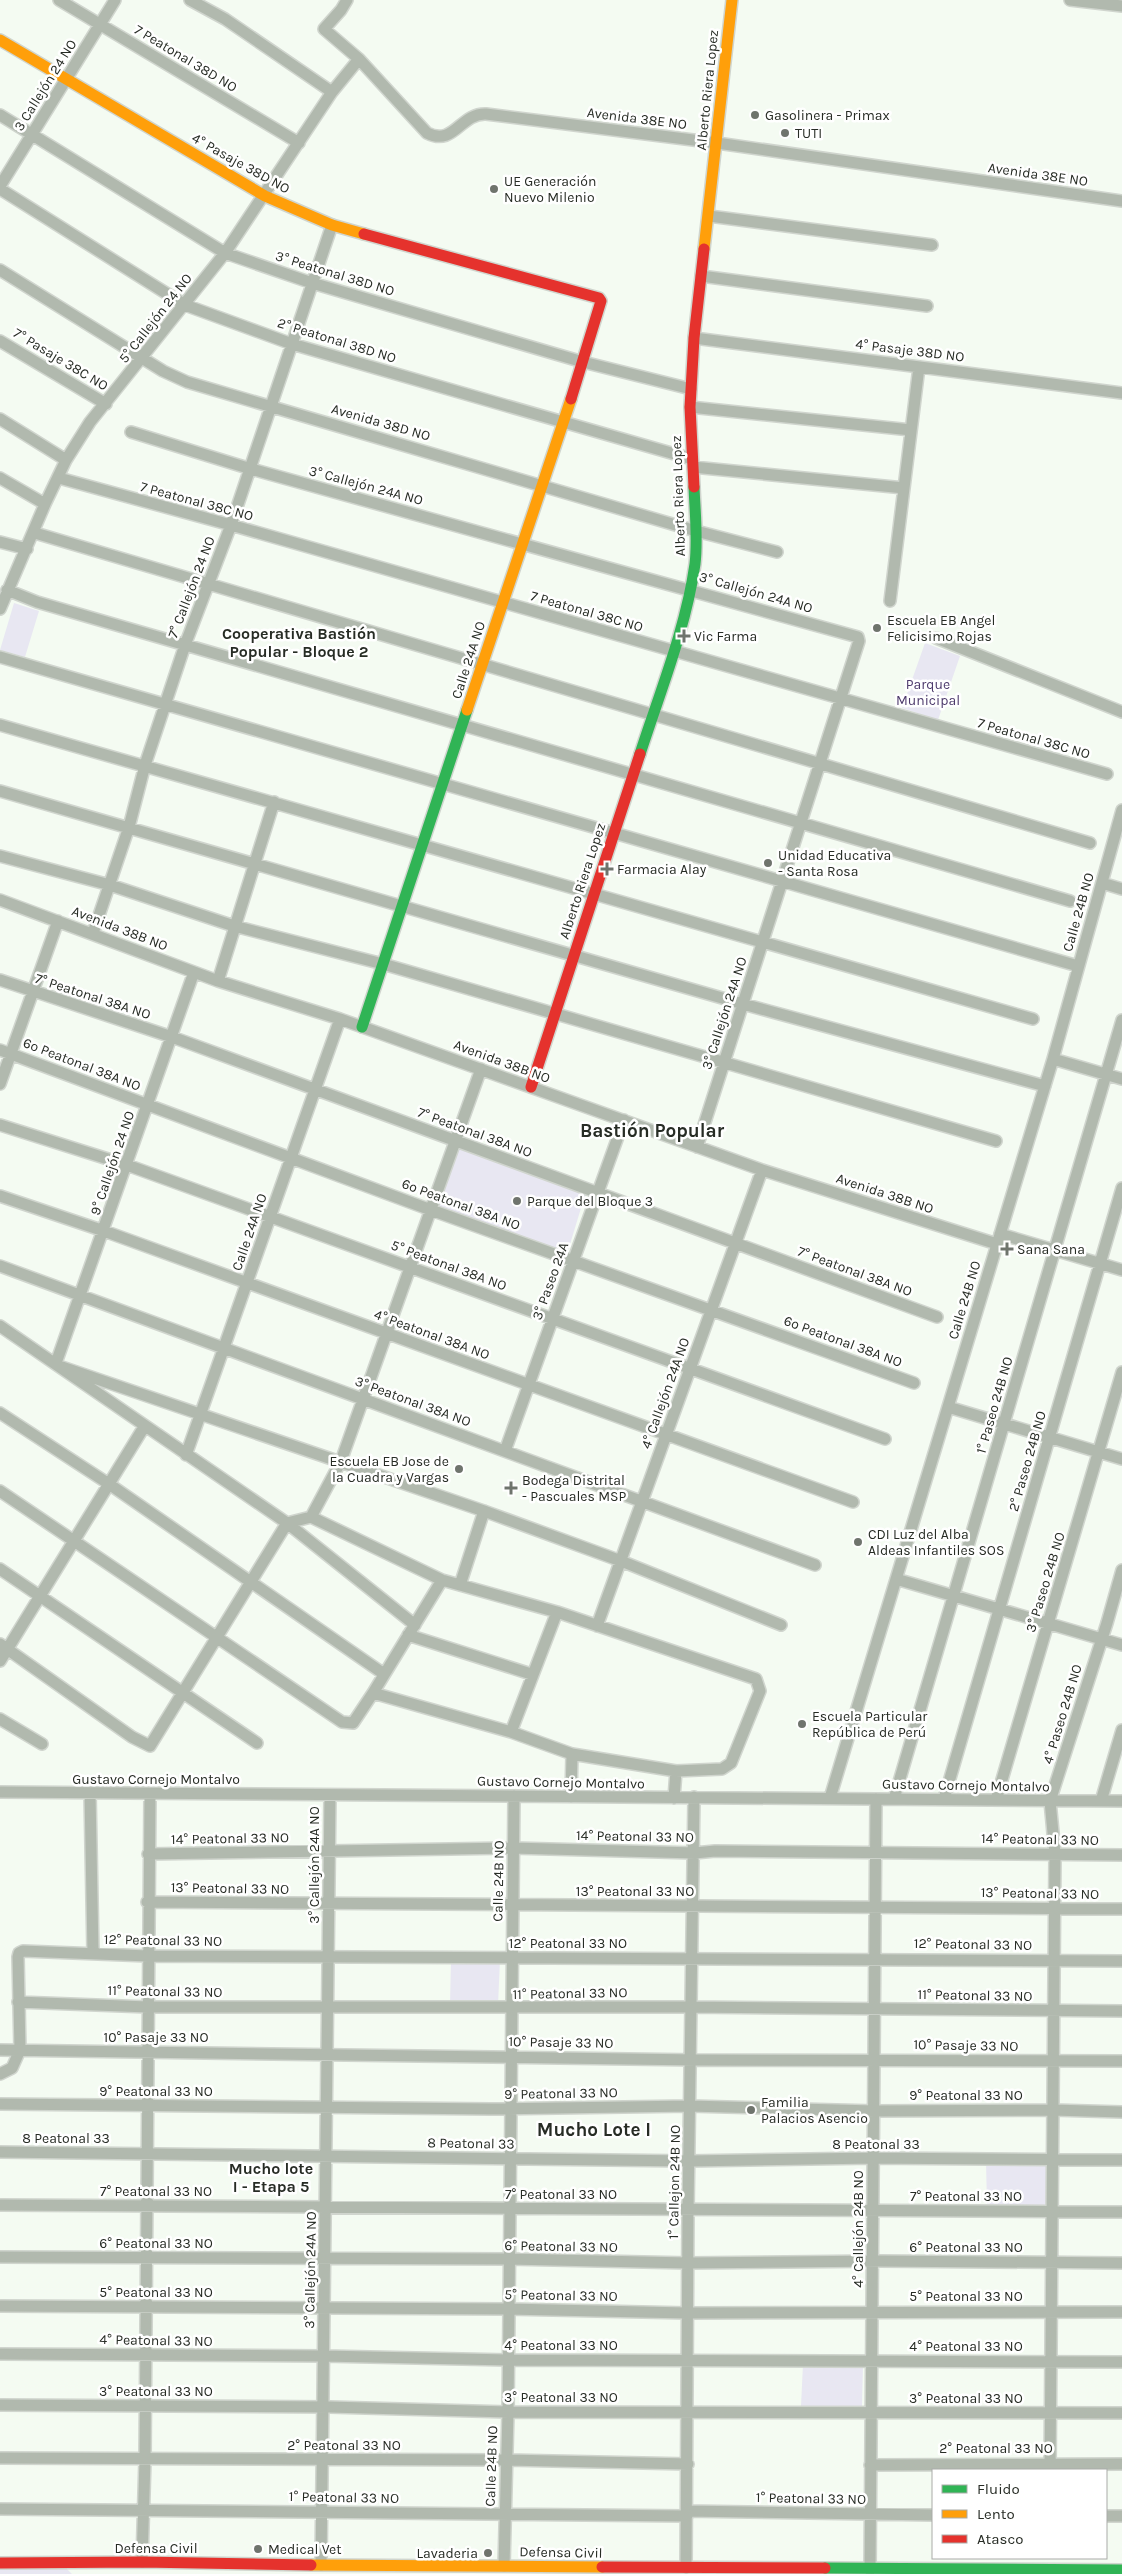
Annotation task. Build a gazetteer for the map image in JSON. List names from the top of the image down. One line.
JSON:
{"streets":{"street":["7 Peatonal 38D NO","3 Callejón 24 NO","Alberto Riera Lopez","Avenida 38E NO","4° Pasaje 38D NO","3° Peatonal 38D NO","5° Callejón 24 NO","2° Peatonal 38D NO","7° Pasaje 38C NO","Avenida 38D NO","3° Callejón 24A NO","7 Peatonal 38C NO","7° Callejón 24 NO","Calle 24A NO","Calle 24B NO","Avenida 38B NO","7° Peatonal 38A NO","6º Peatonal 38A NO","9° Callejón 24 NO","5° Peatonal 38A NO","3° Paseo 24A","4° Peatonal 38A NO","4° Callejón 24A NO","3° Peatonal 38A NO","1° Paseo 24B NO","2° Paseo 24B NO","3° Paseo 24B NO","4° Paseo 24B NO","Gustavo Cornejo Montalvo","14° Peatonal 33 NO","13° Peatonal 33 NO","12° Peatonal 33 NO","11° Peatonal 33 NO","10° Pasaje 33 NO","9° Peatonal 33 NO","8 Peatonal 33","1° Callejon 24B NO","7° Peatonal 33 NO","4° Callejón 24B NO","6° Peatonal 33 NO","5° Peatonal 33 NO","4° Peatonal 33 NO","3° Peatonal 33 NO","2° Peatonal 33 NO","1° Peatonal 33 NO","Defensa Civil"]},"crossings":[["7 Peatonal 38D NO","3 Callejón 24 NO"],["7 Peatonal 38D NO","5° Callejón 24 NO"],["3 Callejón 24 NO","4° Pasaje 38D NO"],["3 Callejón 24 NO","3° Peatonal 38D NO"],["3 Callejón 24 NO","2° Peatonal 38D NO"],["Alberto Riera Lopez","Avenida 38E NO"],["Alberto Riera Lopez","4° Pasaje 38D NO"],["Alberto Riera Lopez","3° Peatonal 38D NO"],["Alberto Riera Lopez","2° Peatonal 38D NO"],["Alberto Riera Lopez","Avenida 38D NO"],["Alberto Riera Lopez","3° Callejón 24A NO"],["Alberto Riera Lopez","7 Peatonal 38C NO"],["Alberto Riera Lopez","Avenida 38B NO"],["Avenida 38E NO","5° Callejón 24 NO"],["4° Pasaje 38D NO","5° Callejón 24 NO"],["4° Pasaje 38D NO","7° Callejón 24 NO"],["4° Pasaje 38D NO","Calle 24A NO"],["3° Peatonal 38D NO","5° Callejón 24 NO"],["3° Peatonal 38D NO","7° Callejón 24 NO"],["3° Peatonal 38D NO","Calle 24A NO"],["5° Callejón 24 NO","2° Peatonal 38D NO"],["5° Callejón 24 NO","7° Pasaje 38C NO"],["5° Callejón 24 NO","Avenida 38D NO"],["5° Callejón 24 NO","7 Peatonal 38C NO"],["2° Peatonal 38D NO","7° Callejón 24 NO"],["2° Peatonal 38D NO","Calle 24A NO"],["Avenida 38D NO","7° Callejón 24 NO"],["Avenida 38D NO","Calle 24A NO"],["3° Callejón 24A NO","7 Peatonal 38C NO"],["3° Callejón 24A NO","7° Callejón 24 NO"],["3° Callejón 24A NO","Calle 24A NO"],["3° Callejón 24A NO","Avenida 38B NO"],["3° Callejón 24A NO","Gustavo Cornejo Montalvo"],["3° Callejón 24A NO","14° Peatonal 33 NO"],["3° Callejón 24A NO","13° Peatonal 33 NO"],["3° Callejón 24A NO","12° Peatonal 33 NO"],["3° Callejón 24A NO","11° Peatonal 33 NO"],["3° Callejón 24A NO","10° Pasaje 33 NO"],["3° Callejón 24A NO","9° Peatonal 33 NO"],["3° Callejón 24A NO","8 Peatonal 33"],["3° Callejón 24A NO","7° Peatonal 33 NO"],["3° Callejón 24A NO","6° Peatonal 33 NO"],["3° Callejón 24A NO","5° Peatonal 33 NO"],["3° Callejón 24A NO","4° Peatonal 33 NO"],["3° Callejón 24A NO","3° Peatonal 33 NO"],["3° Callejón 24A NO","2° Peatonal 33 NO"],["3° Callejón 24A NO","1° Peatonal 33 NO"],["3° Callejón 24A NO","Defensa Civil"],["7 Peatonal 38C NO","7° Callejón 24 NO"],["7 Peatonal 38C NO","Calle 24A NO"],["7° Callejón 24 NO","Avenida 38B NO"],["Calle 24A NO","Avenida 38B NO"],["Calle 24A NO","7° Peatonal 38A NO"],["Calle 24A NO","6º Peatonal 38A NO"],["Calle 24A NO","5° Peatonal 38A NO"],["Calle 24A NO","4° Peatonal 38A NO"],["Calle 24A NO","3° Peatonal 38A NO"],["Calle 24B NO","Avenida 38B NO"],["Calle 24B NO","Gustavo Cornejo Montalvo"],["Calle 24B NO","14° Peatonal 33 NO"],["Calle 24B NO","13° Peatonal 33 NO"],["Calle 24B NO","12° Peatonal 33 NO"],["Calle 24B NO","11° Peatonal 33 NO"],["Calle 24B NO","10° Pasaje 33 NO"],["Calle 24B NO","9° Peatonal 33 NO"],["Calle 24B NO","8 Peatonal 33"],["Calle 24B NO","7° Peatonal 33 NO"],["Calle 24B NO","6° Peatonal 33 NO"],["Calle 24B NO","5° Peatonal 33 NO"],["Calle 24B NO","4° Peatonal 33 NO"],["Calle 24B NO","3° Peatonal 33 NO"],["Calle 24B NO","2° Peatonal 33 NO"],["Calle 24B NO","1° Peatonal 33 NO"],["Calle 24B NO","Defensa Civil"],["Avenida 38B NO","9° Callejón 24 NO"],["Avenida 38B NO","3° Paseo 24A"],["Avenida 38B NO","4° Callejón 24A NO"],["Avenida 38B NO","1° Paseo 24B NO"],["Avenida 38B NO","2° Paseo 24B NO"],["7° Peatonal 38A NO","9° Callejón 24 NO"],["7° Peatonal 38A NO","3° Paseo 24A"],["7° Peatonal 38A NO","4° Callejón 24A NO"],["6º Peatonal 38A NO","9° Callejón 24 NO"],["6º Peatonal 38A NO","3° Paseo 24A"],["6º Peatonal 38A NO","4° Callejón 24A NO"],["9° Callejón 24 NO","5° Peatonal 38A NO"],["9° Callejón 24 NO","4° Peatonal 38A NO"],["9° Callejón 24 NO","3° Peatonal 38A NO"],["5° Peatonal 38A NO","3° Paseo 24A"],["5° Peatonal 38A NO","4° Callejón 24A NO"],["3° Paseo 24A","4° Peatonal 38A NO"],["3° Paseo 24A","3° Peatonal 38A NO"],["4° Peatonal 38A NO","4° Callejón 24A NO"],["4° Callejón 24A NO","3° Peatonal 38A NO"],["1° Paseo 24B NO","Gustavo Cornejo Montalvo"],["2° Paseo 24B NO","Gustavo Cornejo Montalvo"],["3° Paseo 24B NO","Gustavo Cornejo Montalvo"],["4° Paseo 24B NO","Gustavo Cornejo Montalvo"],["4° Paseo 24B NO","14° Peatonal 33 NO"],["4° Paseo 24B NO","13° Peatonal 33 NO"],["4° Paseo 24B NO","12° Peatonal 33 NO"],["4° Paseo 24B NO","11° Peatonal 33 NO"],["4° Paseo 24B NO","10° Pasaje 33 NO"],["4° Paseo 24B NO","9° Peatonal 33 NO"],["4° Paseo 24B NO","8 Peatonal 33"],["4° Paseo 24B NO","7° Peatonal 33 NO"],["4° Paseo 24B NO","6° Peatonal 33 NO"],["4° Paseo 24B NO","5° Peatonal 33 NO"],["4° Paseo 24B NO","4° Peatonal 33 NO"],["4° Paseo 24B NO","3° Peatonal 33 NO"],["4° Paseo 24B NO","2° Peatonal 33 NO"],["Gustavo Cornejo Montalvo","1° Callejon 24B NO"],["Gustavo Cornejo Montalvo","4° Callejón 24B NO"],["14° Peatonal 33 NO","1° Callejon 24B NO"],["14° Peatonal 33 NO","4° Callejón 24B NO"],["13° Peatonal 33 NO","1° Callejon 24B NO"],["13° Peatonal 33 NO","4° Callejón 24B NO"],["12° Peatonal 33 NO","11° Peatonal 33 NO"],["12° Peatonal 33 NO","1° Callejon 24B NO"],["12° Peatonal 33 NO","4° Callejón 24B NO"],["11° Peatonal 33 NO","1° Callejon 24B NO"],["11° Peatonal 33 NO","4° Callejón 24B NO"],["10° Pasaje 33 NO","1° Callejon 24B NO"],["10° Pasaje 33 NO","4° Callejón 24B NO"],["9° Peatonal 33 NO","1° Callejon 24B NO"],["9° Peatonal 33 NO","4° Callejón 24B NO"],["8 Peatonal 33","1° Callejon 24B NO"],["8 Peatonal 33","4° Callejón 24B NO"],["1° Callejon 24B NO","7° Peatonal 33 NO"],["1° Callejon 24B NO","6° Peatonal 33 NO"],["1° Callejon 24B NO","5° Peatonal 33 NO"],["1° Callejon 24B NO","4° Peatonal 33 NO"],["1° Callejon 24B NO","3° Peatonal 33 NO"],["1° Callejon 24B NO","2° Peatonal 33 NO"],["1° Callejon 24B NO","1° Peatonal 33 NO"],["1° Callejon 24B NO","Defensa Civil"],["7° Peatonal 33 NO","4° Callejón 24B NO"],["4° Callejón 24B NO","6° Peatonal 33 NO"],["4° Callejón 24B NO","5° Peatonal 33 NO"],["4° Callejón 24B NO","4° Peatonal 33 NO"],["4° Callejón 24B NO","3° Peatonal 33 NO"],["4° Callejón 24B NO","2° Peatonal 33 NO"],["4° Callejón 24B NO","1° Peatonal 33 NO"],["4° Callejón 24B NO","Defensa Civil"]],"districts":["Cooperativa Bastión Popular - Bloque 2","Bastión Popular","Mucho Lote I","Mucho lote I - Etapa 5"],"parks":["Parque Municipal"],"places":{"other":["Gasolinera - Primax","TUTI","UE Generación Nuevo Milenio","Escuela EB Angel Felicisimo Rojas","Unidad Educativa - Santa Rosa","Parque del Bloque 3","Escuela EB Jose de la Cuadra y Vargas","CDI Luz del Alba Aldeas Infantiles SOS","Escuela Particular República de Perú","Familia Palacios Asencio","Medical Vet","Lavaderia"],"health":["Vic Farma","Farmacia Alay","Sana Sana","Bodega Distrital - Pascuales MSP"]},"legend":["Fluido","Lento","Atasco"]}
